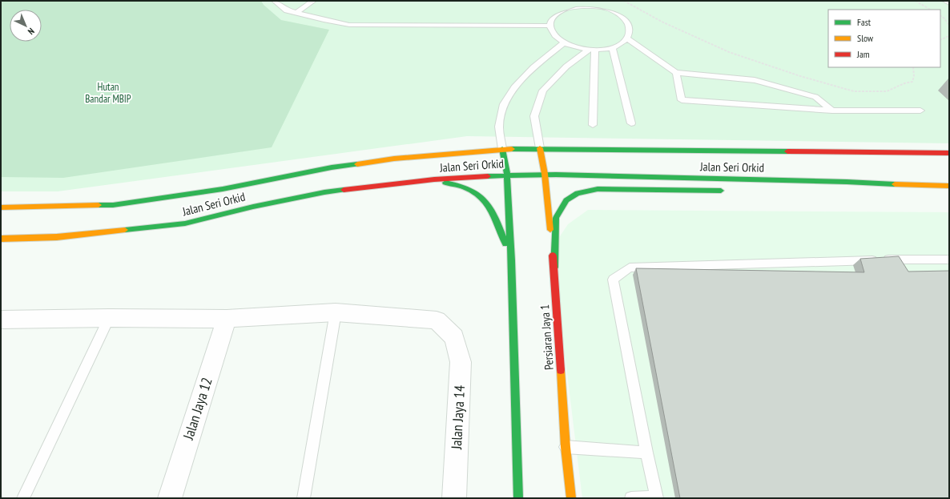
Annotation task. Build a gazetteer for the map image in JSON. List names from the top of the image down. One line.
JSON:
{"streets":{"main road":["Jalan Seri Orkid","Persiaran Jaya 1"],"street":["Jalan Jaya 12","Jalan Jaya 14"]},"crossings":[["Jalan Seri Orkid","Persiaran Jaya 1"]],"parks":["Hutan Bandar MBIP"],"legend":["Fast","Slow","Jam"],"north":"bottom right"}
